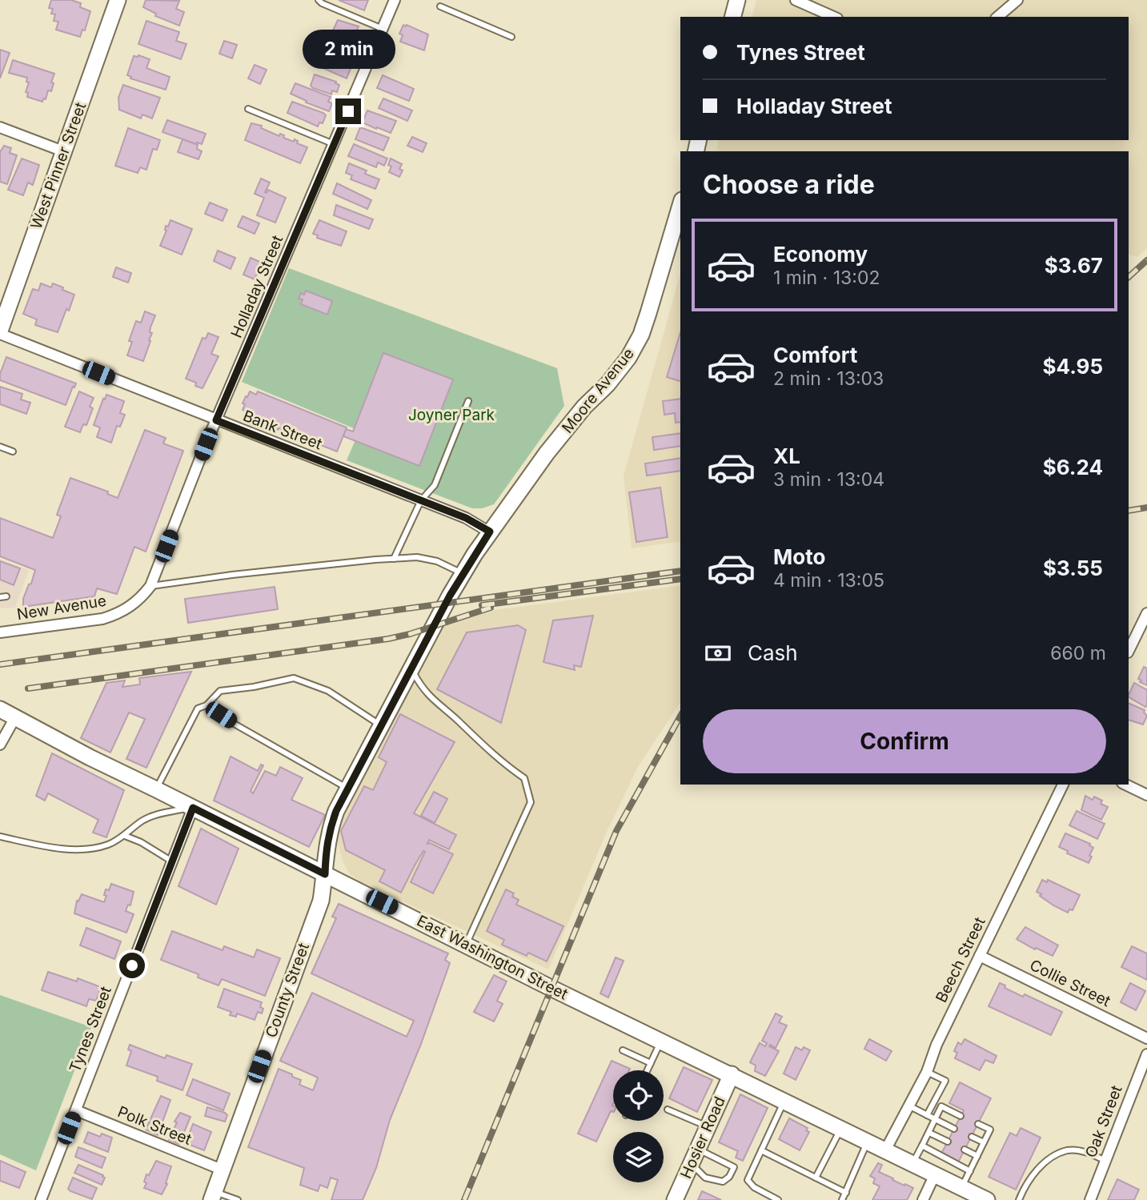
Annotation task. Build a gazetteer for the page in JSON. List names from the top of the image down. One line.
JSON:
{"streets":{"main road":["West Pinner Street","Moore Avenue","East Washington Street","County Street","Hosier Road"],"street":["Holladay Street","Bank Street","New Avenue","Beech Street","Collie Street","Tynes Street","Oak Street","Polk Street"]},"crossings":[["West Pinner Street","Bank Street"],["Holladay Street","Bank Street"],["Holladay Street","New Avenue"],["Moore Avenue","Bank Street"],["Moore Avenue","County Street"],["East Washington Street","Beech Street"],["East Washington Street","County Street"],["East Washington Street","Tynes Street"],["East Washington Street","Hosier Road"],["Beech Street","Collie Street"],["County Street","Polk Street"],["Tynes Street","Polk Street"]],"parks":["Joyner Park"],"page":{"banner":["Tynes Street","Holladay Street"],"bubble":"2 min","heading":"Choose a ride","list":[{"name":"Economy","note":"1 min · 13:02","value":"$3.67"},{"name":"Comfort","note":"2 min · 13:03","value":"$4.95"},{"name":"XL","note":"3 min · 13:04","value":"$6.24"},{"name":"Moto","note":"4 min · 13:05","value":"$3.55"}],"pay":["Cash","660 m"],"buttons":"Confirm"}}
